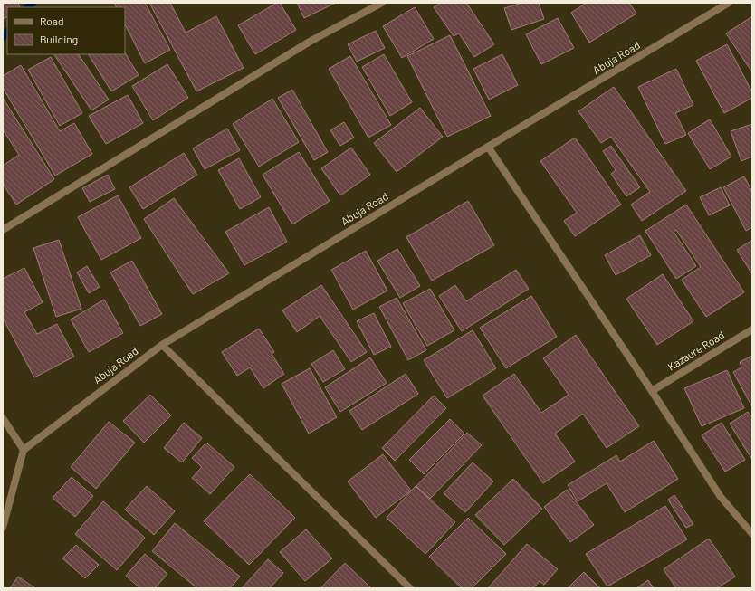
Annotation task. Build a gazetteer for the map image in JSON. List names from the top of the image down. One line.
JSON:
{"streets":{"street":["Abuja Road","Kazaure Road"]},"legend":["Road","Building"]}
